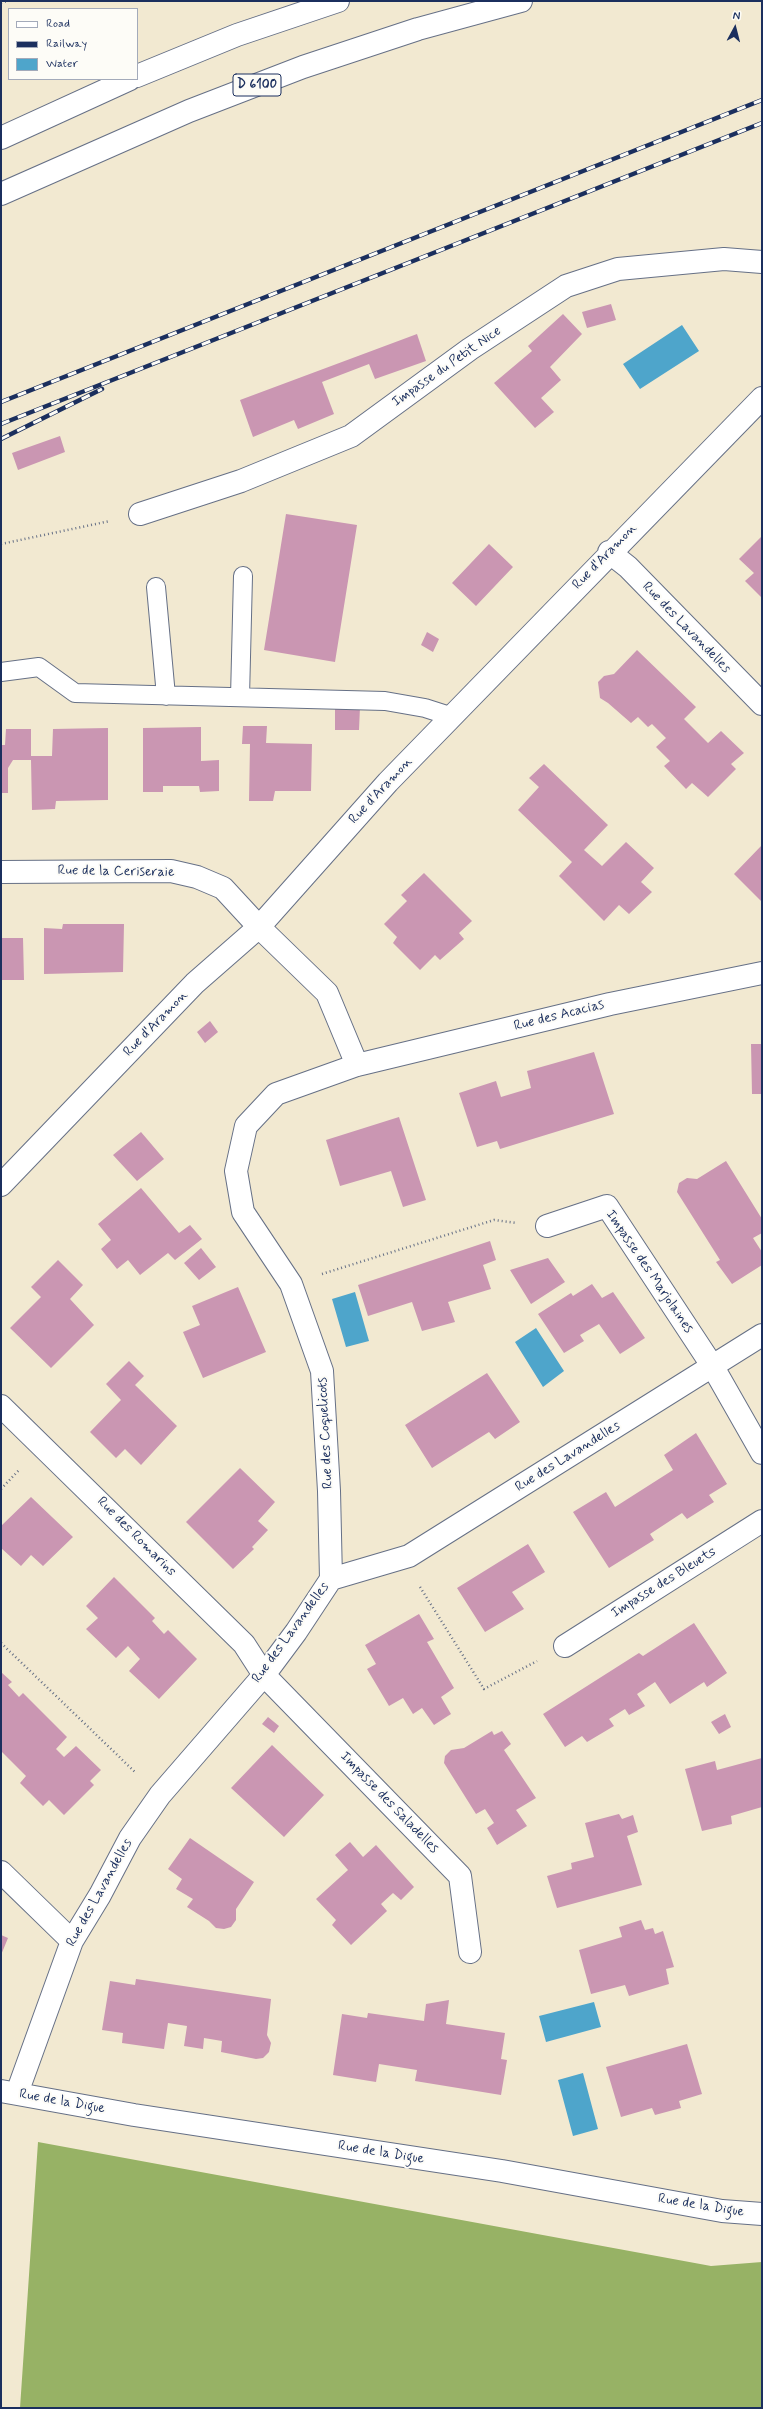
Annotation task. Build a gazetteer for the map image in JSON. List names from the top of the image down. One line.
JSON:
{"streets":{"street":["D 6100","Impasse du Petit Nice","Rue d'Aramon","Rue des Lavandelles","Rue de la Ceriseraie","Rue des Acacias","Impasse des Marjolaines","Rue des Coquelicots","Rue des Romarins","Impasse des Bleuets","Impasse des Saladelles","Rue de la Digue"]},"crossings":[["Rue d'Aramon","Rue des Lavandelles"],["Rue d'Aramon","Rue de la Ceriseraie"],["Rue des Lavandelles","Impasse des Marjolaines"],["Rue des Lavandelles","Rue des Coquelicots"],["Rue des Lavandelles","Rue des Romarins"],["Rue des Lavandelles","Impasse des Saladelles"],["Rue des Lavandelles","Rue de la Digue"],["Rue de la Ceriseraie","Rue des Acacias"],["Rue de la Ceriseraie","Rue des Coquelicots"],["Rue des Acacias","Rue des Coquelicots"],["Rue des Romarins","Impasse des Saladelles"]],"legend":["Road","Railway","Water"],"north":"top"}
